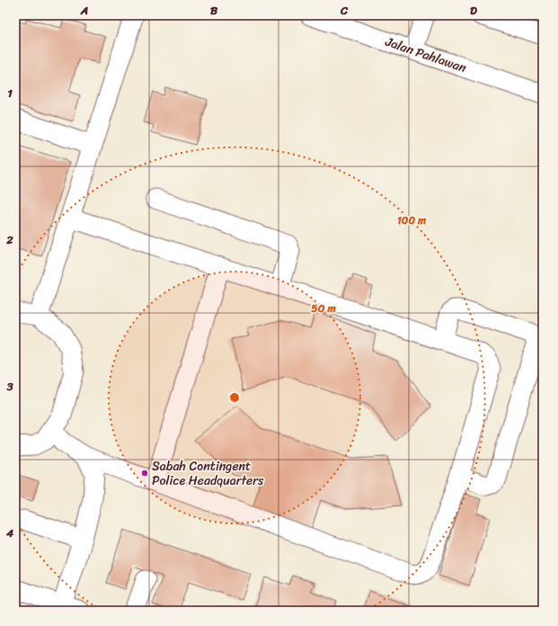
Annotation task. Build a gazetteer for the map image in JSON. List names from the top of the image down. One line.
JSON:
{"streets":{"street":["Jalan Pahlawan"]},"places":["Sabah Contingent Police Headquarters"],"grid":{"columns":["A","B","C","D"],"rows":["1","2","3","4"]},"rings":["100 m","50 m"]}
